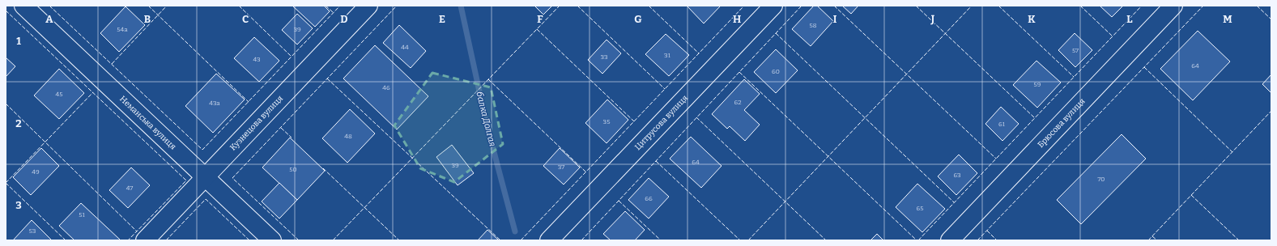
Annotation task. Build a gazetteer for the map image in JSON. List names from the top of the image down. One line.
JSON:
{"streets":{"street":["Неманська вулиця","Кузнецова вулиця","Цитрусова вулиця","Брюсова вулиця"]},"crossings":[["Неманська вулиця","Кузнецова вулиця"]],"water":["балка Долгая"],"house_numbers":["58","54а","39","44","57","31","33","43","64","60","59","46","45","62","43а","35","61","48","64","39","37","50","49","63","70","47","66","65","51","53"],"grid":{"columns":["A","B","C","D","E","F","G","H","I","J","K","L","M"],"rows":["1","2","3"]}}
